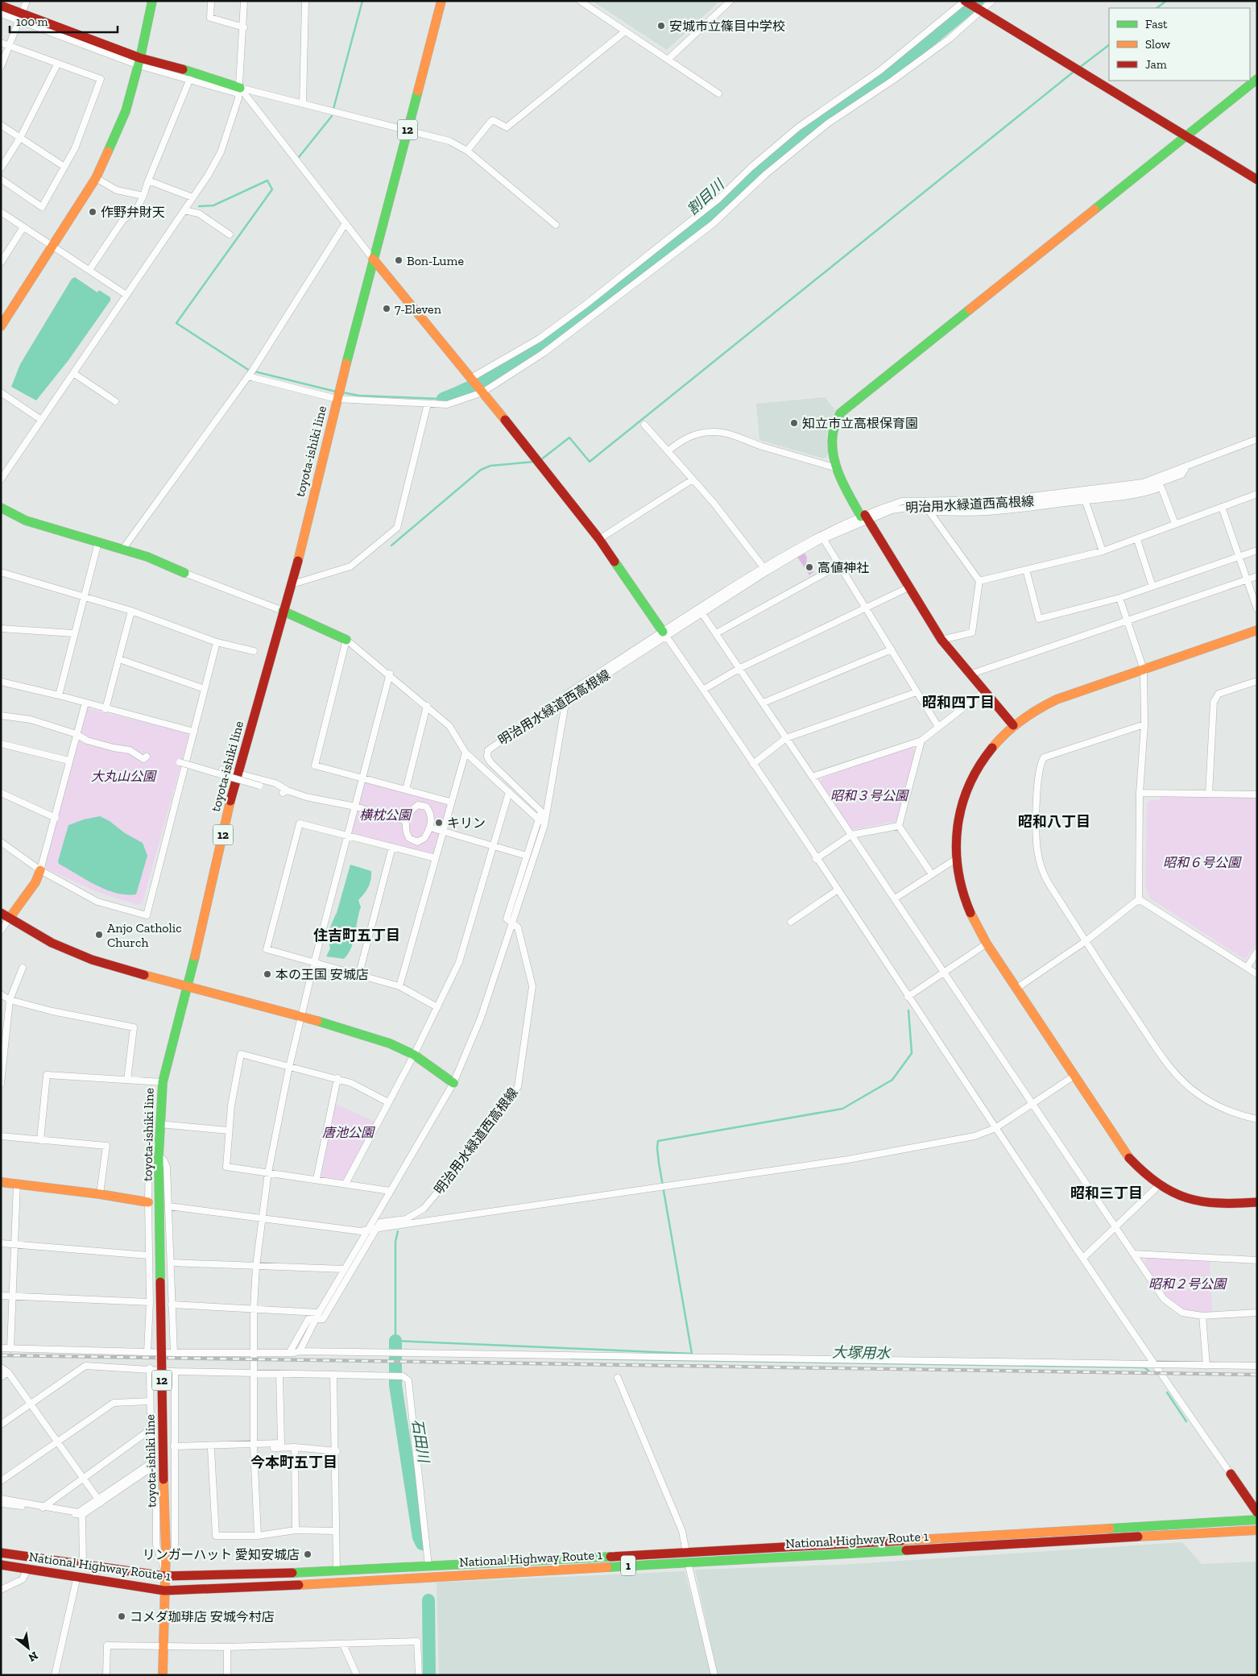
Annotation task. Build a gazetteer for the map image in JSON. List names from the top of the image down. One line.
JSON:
{"streets":{"main road":["12","toyota-ishiki line","National Highway Route 1","1"],"street":["明治用水緑道西高根線"]},"crossings":[["toyota-ishiki line","National Highway Route 1"]],"districts":["昭和四丁目","昭和八丁目","住吉町五丁目","昭和三丁目","今本町五丁目"],"water":["割目川","大塚用水","石田川"],"parks":["大丸山公園","昭和３号公園","横枕公園","昭和６号公園","唐池公園","昭和２号公園"],"places":["安城市立篠目中学校","作野弁財天","Bon-Lume","7-Eleven","知立市立高根保育園","高値神社","キリン","Anjo Catholic Church","本の王国 安城店","リンガーハット 愛知安城店","コメダ珈琲店 安城今村店"],"legend":["Fast","Slow","Jam"],"scale_bar":"100 m","north":"bottom right"}
